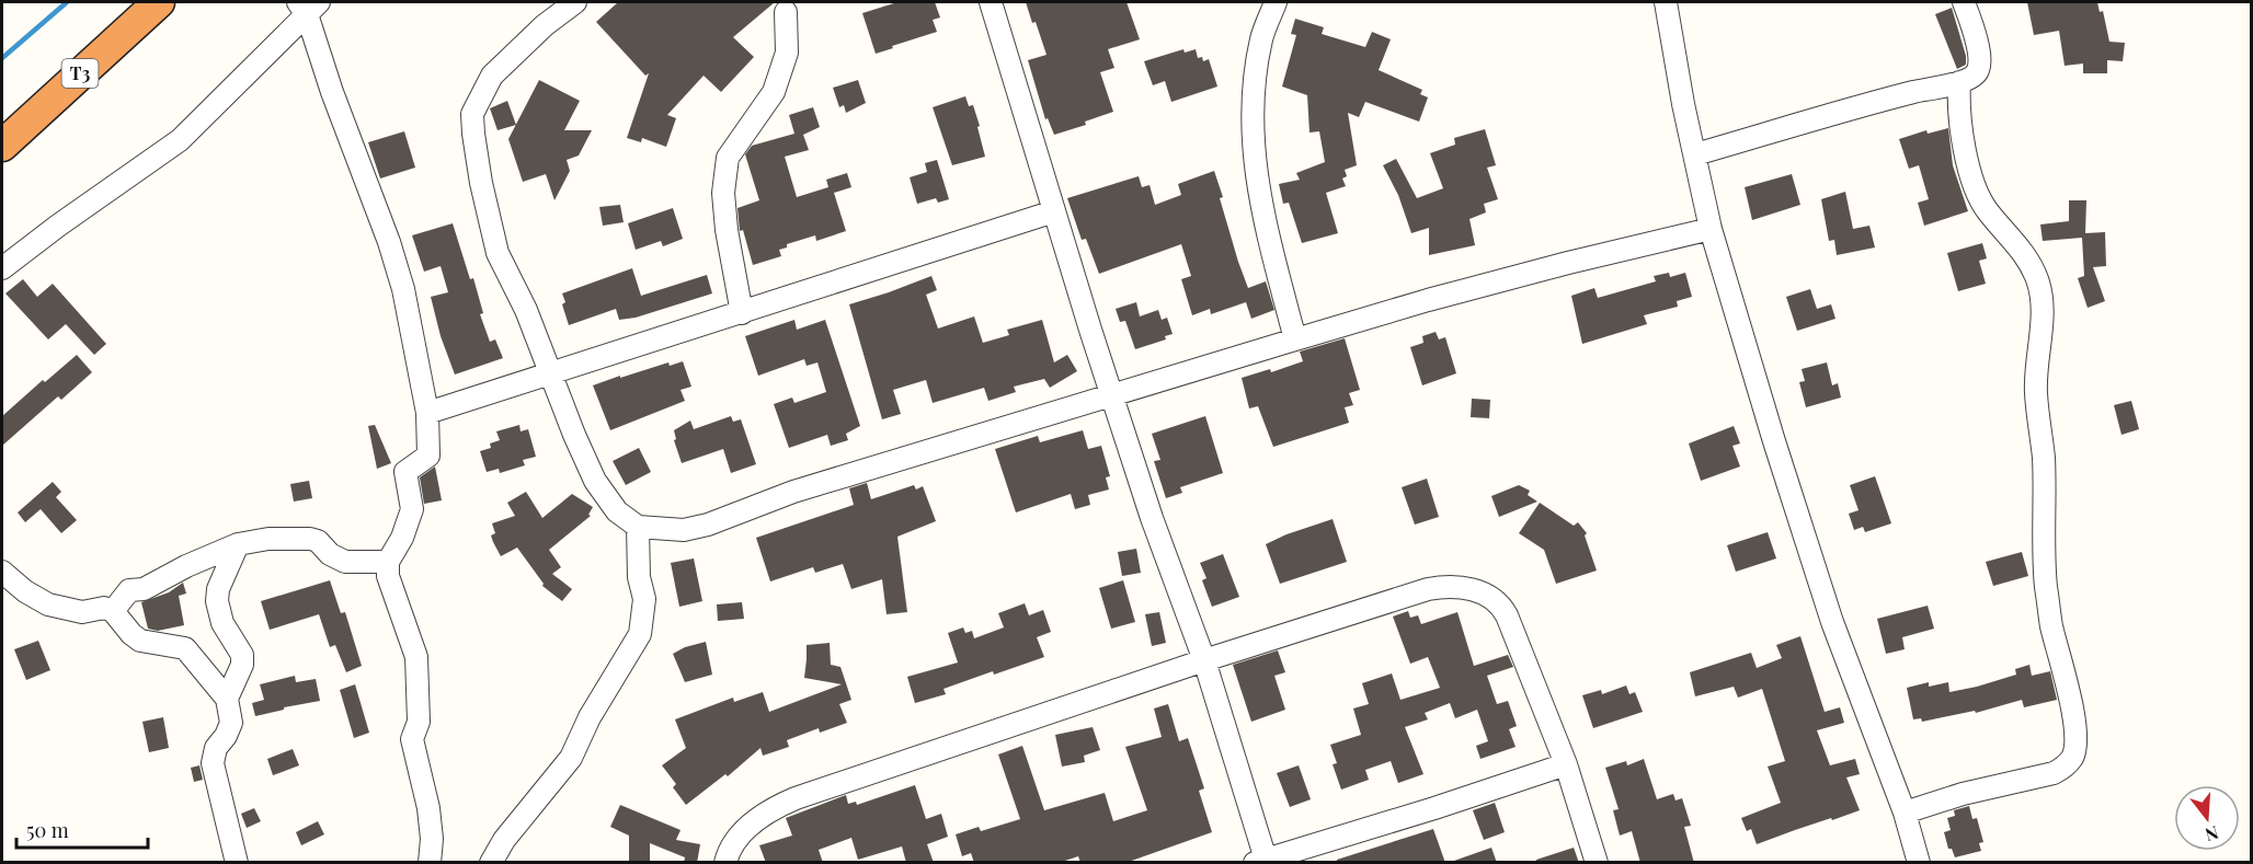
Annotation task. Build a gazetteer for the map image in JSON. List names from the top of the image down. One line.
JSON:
{"streets":{"highway":["T3"]},"scale_bar":"50 m","north":"bottom"}
